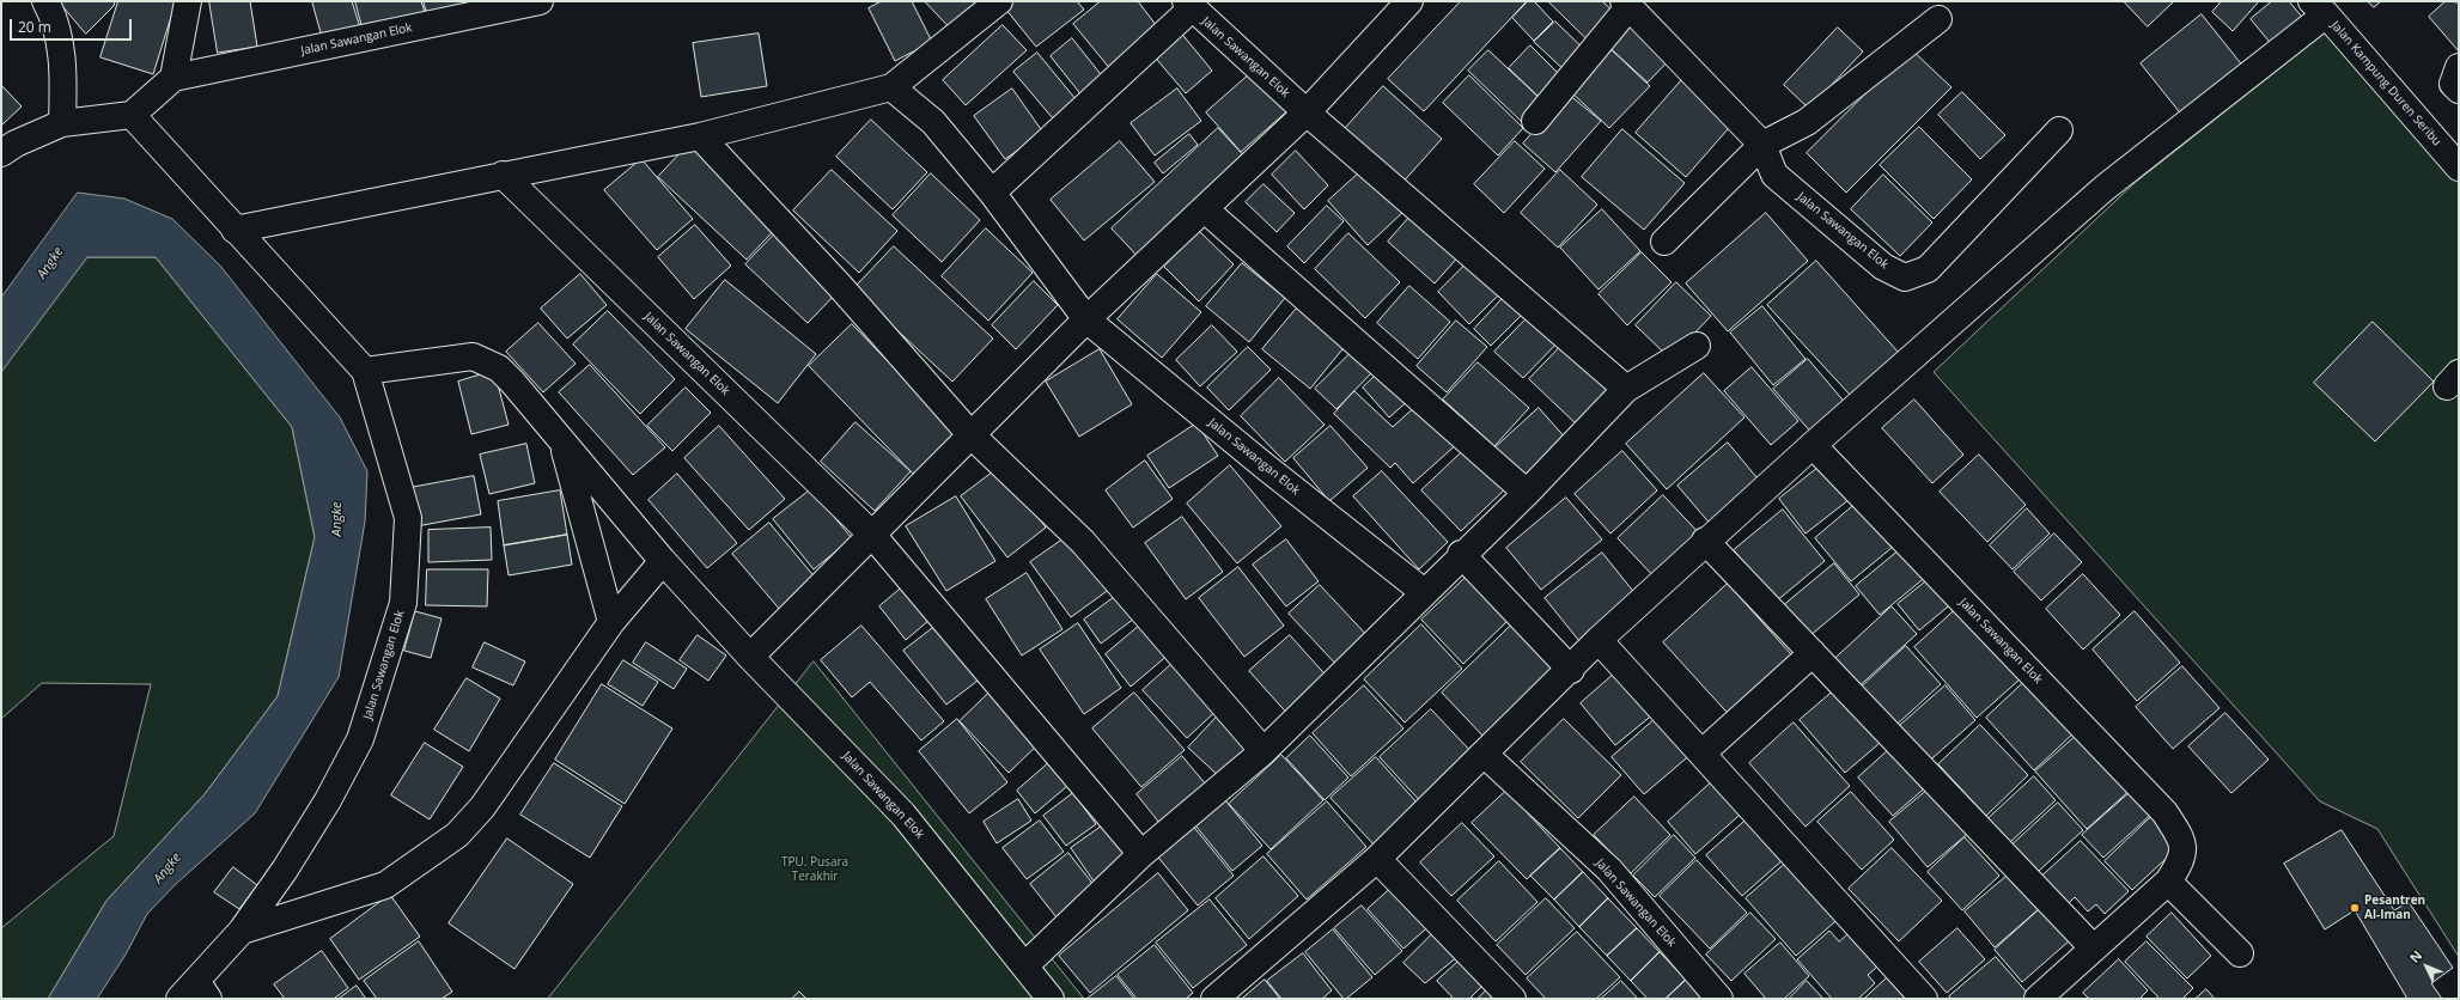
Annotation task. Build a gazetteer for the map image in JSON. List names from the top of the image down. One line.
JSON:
{"streets":{"street":["Jalan Sawangan Elok","Jalan Kampung Duren Seribu"]},"water":["Angke"],"parks":["TPU. Pusara Terakhir"],"places":["Pesantren Al-Iman"],"scale_bar":"20 m","north":"top left"}
